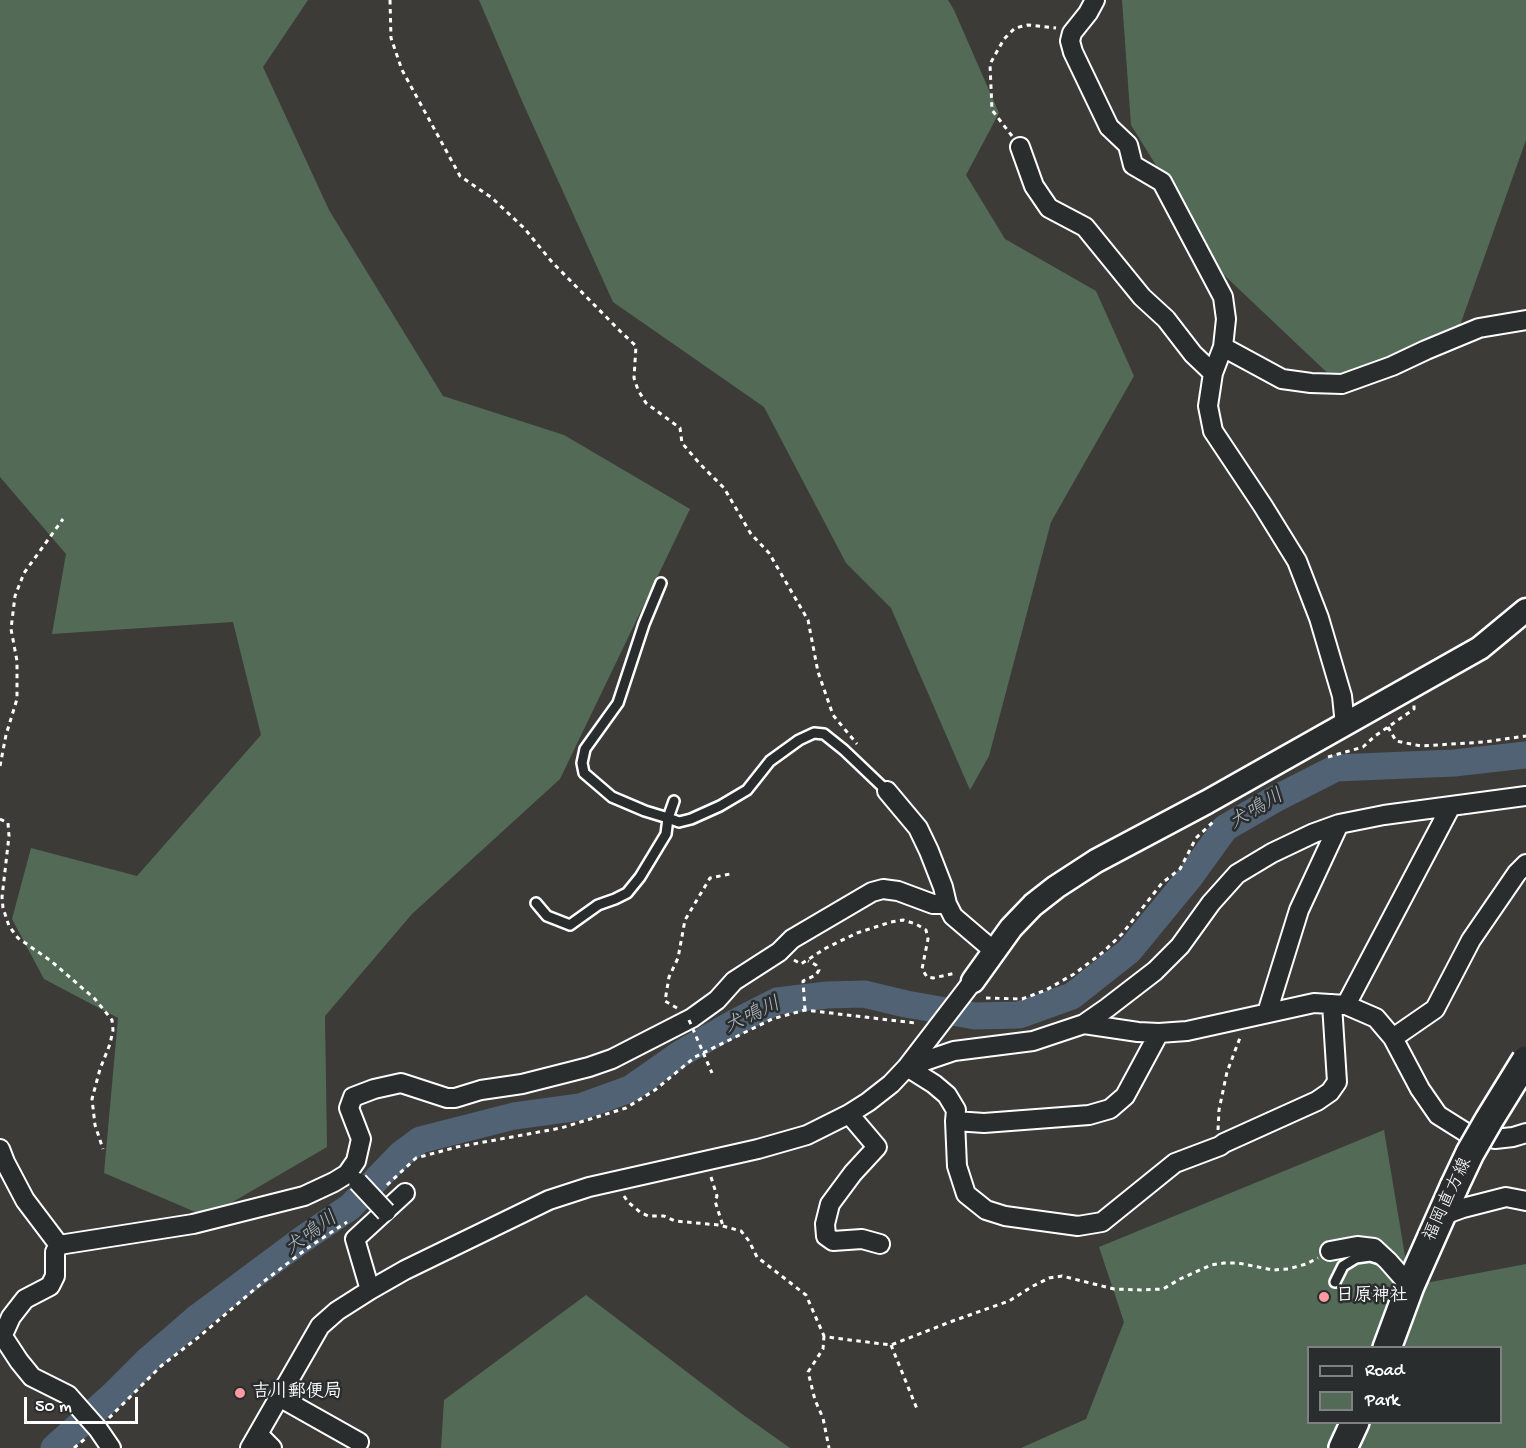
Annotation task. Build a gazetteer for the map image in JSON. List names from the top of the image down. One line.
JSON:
{"streets":{"main road":["福岡直方線"]},"water":["犬鳴川"],"places":["日原神社","吉川郵便局"],"legend":["Road","Park"],"scale_bar":"50 m"}
